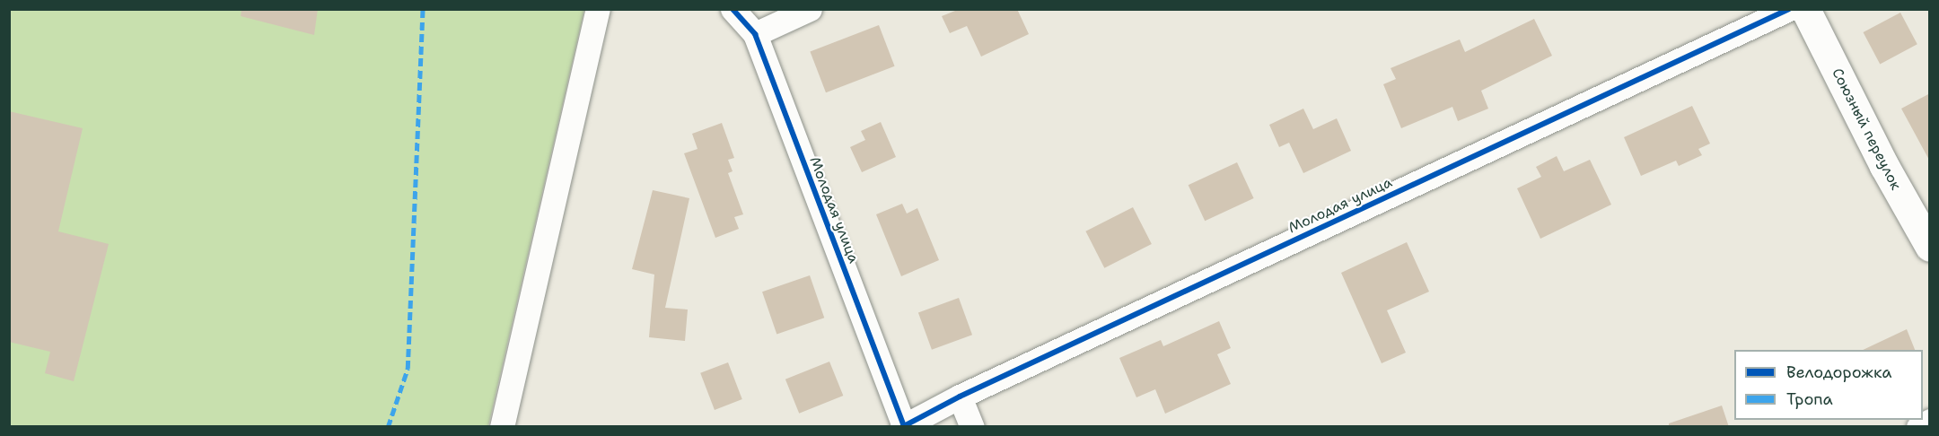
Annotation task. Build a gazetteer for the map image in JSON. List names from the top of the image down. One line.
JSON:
{"streets":{"street":["Союзный переулок","Молодая улица"]},"legend":["Велодорожка","Тропа"]}
